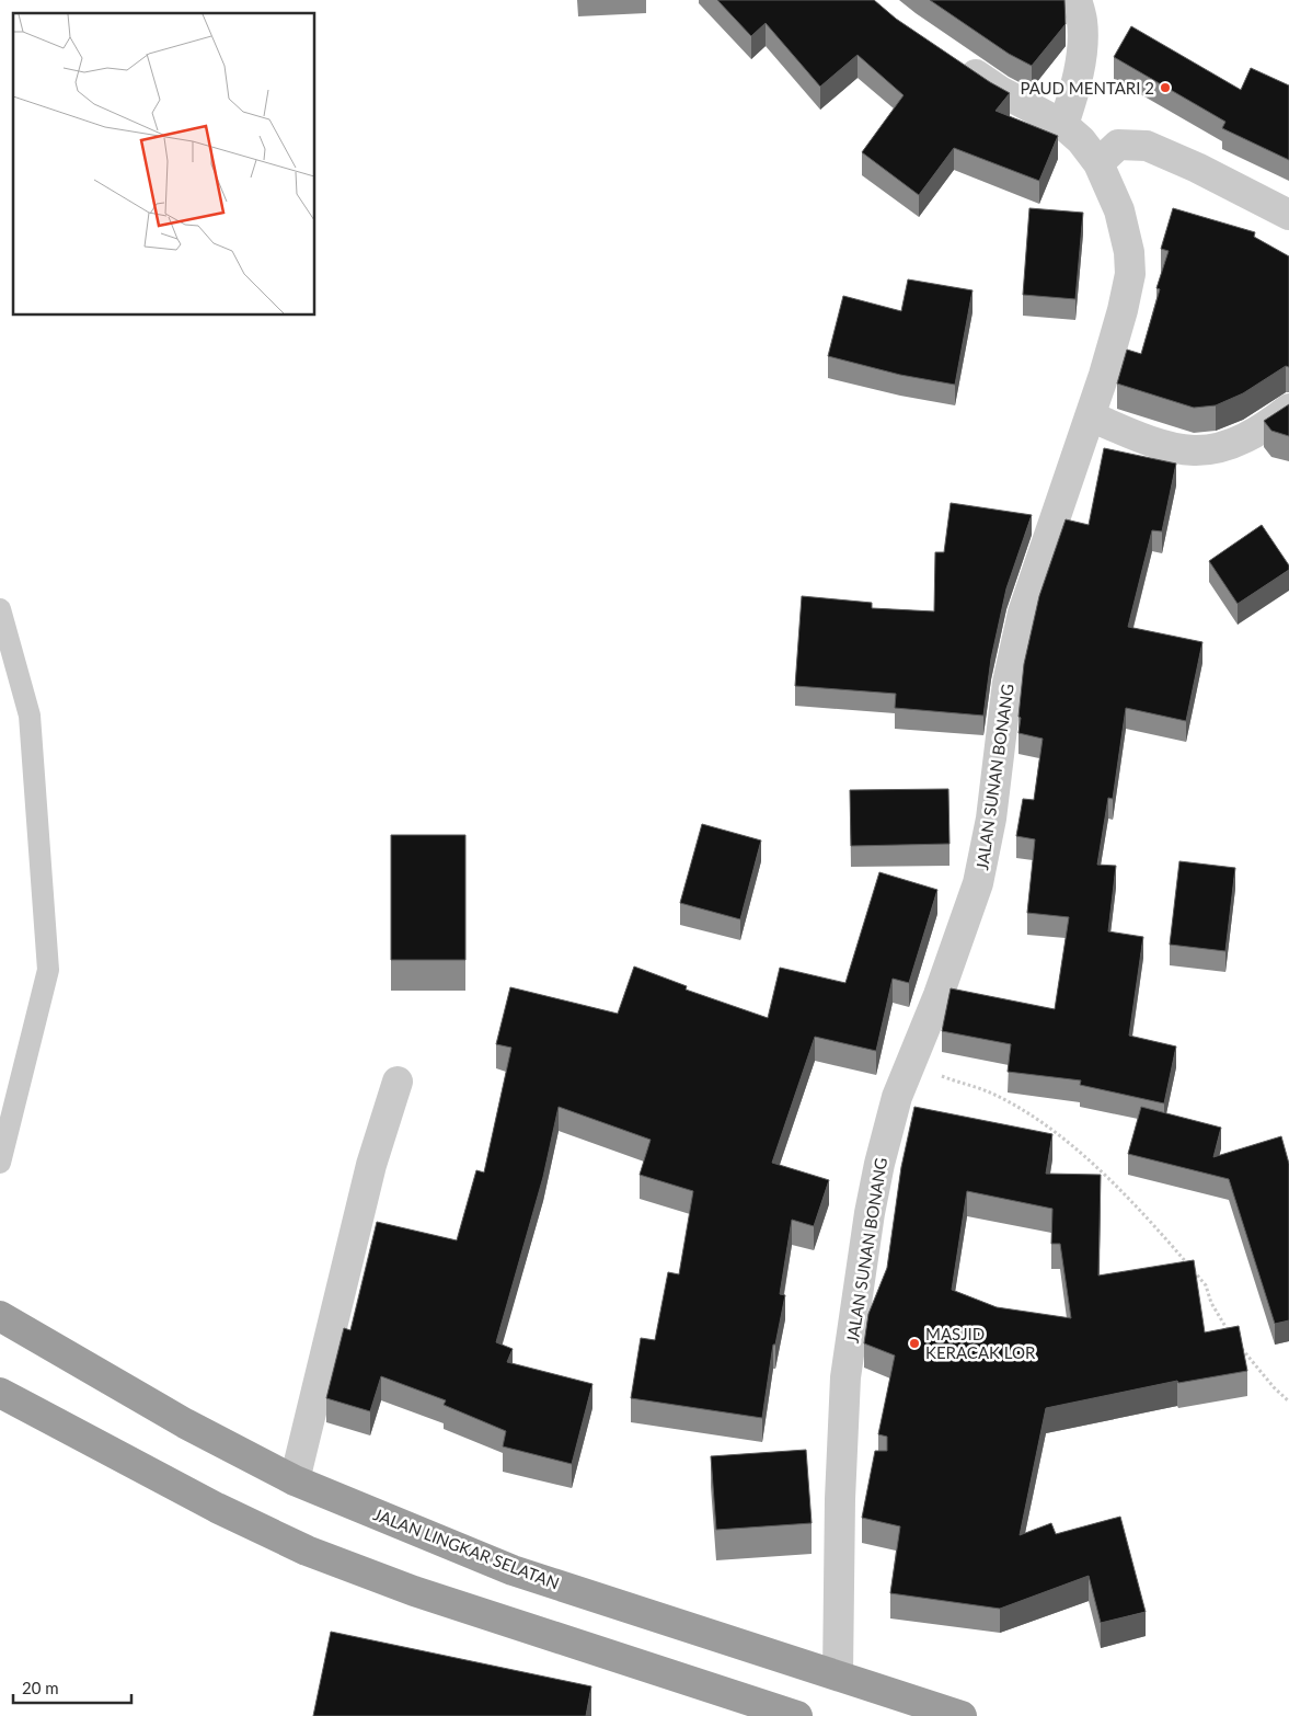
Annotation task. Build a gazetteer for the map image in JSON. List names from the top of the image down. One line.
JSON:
{"streets":{"highway":["JALAN LINGKAR SELATAN"],"street":["JALAN SUNAN BONANG"]},"crossings":[["JALAN SUNAN BONANG","JALAN LINGKAR SELATAN"]],"places":["PAUD MENTARI 2","MASJID KERACAK LOR"],"scale_bar":"20 m"}
